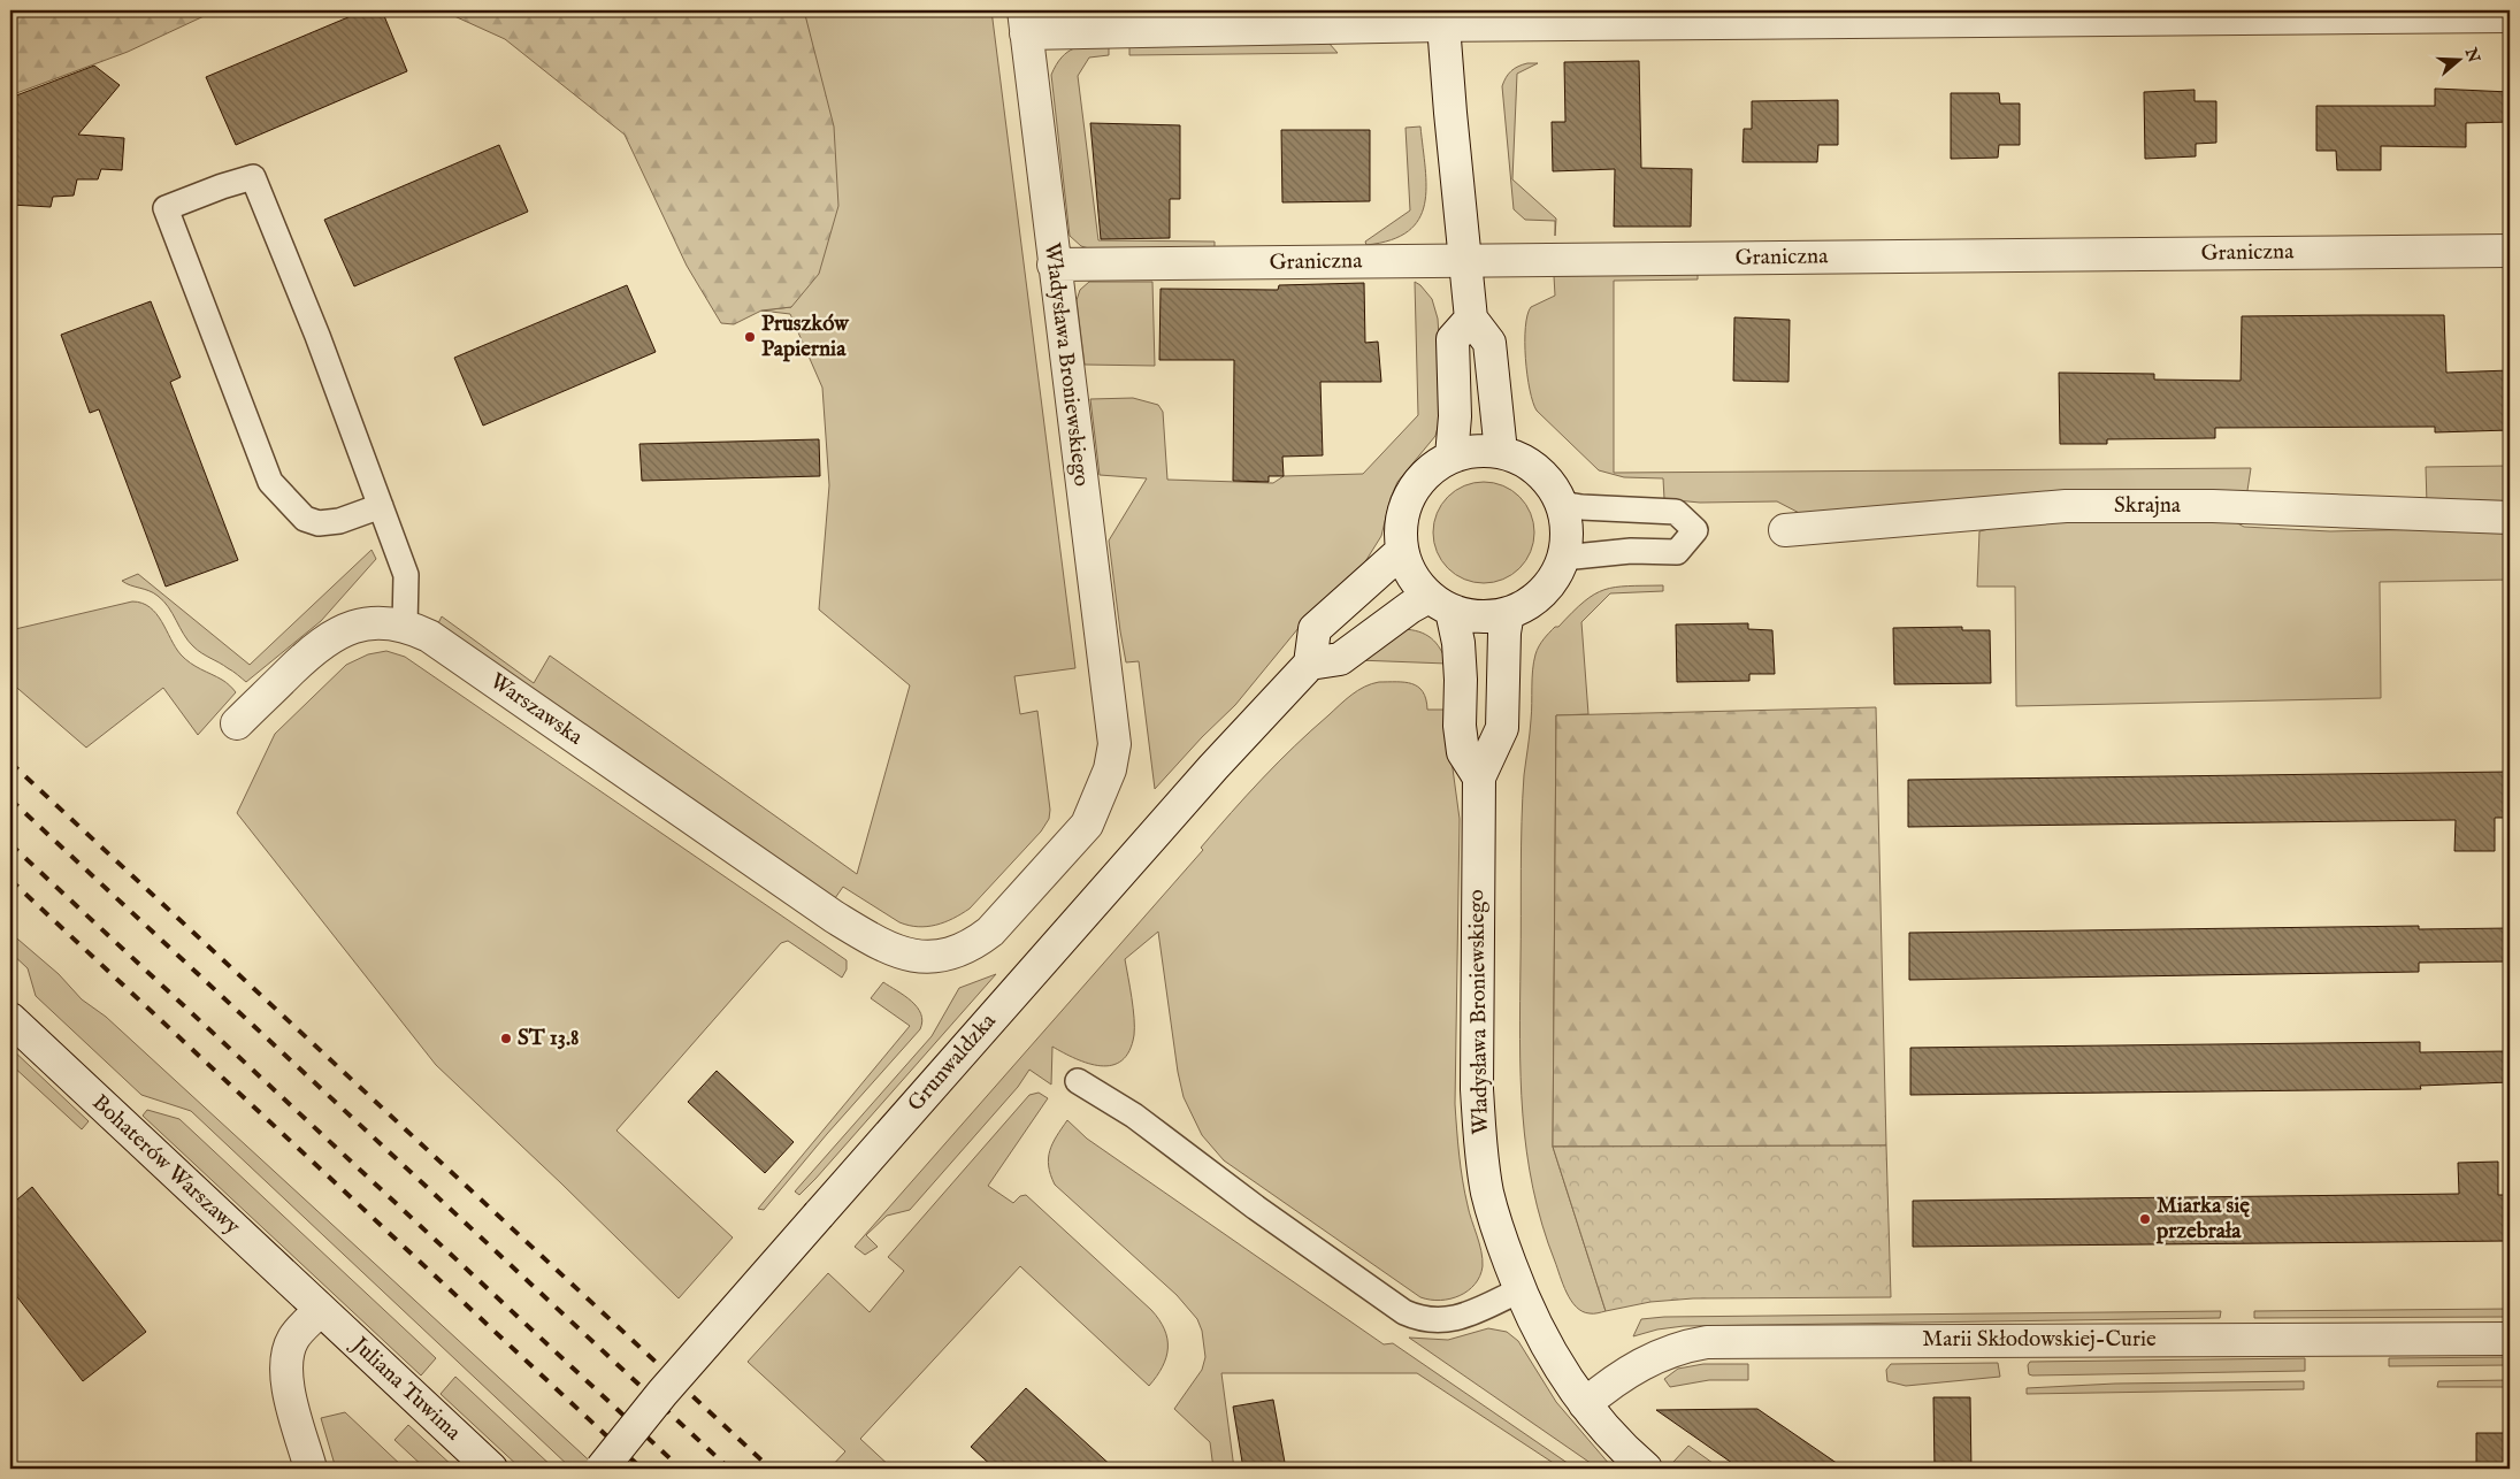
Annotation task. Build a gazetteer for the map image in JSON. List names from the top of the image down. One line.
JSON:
{"streets":{"street":["Graniczna","Władysława Broniewskiego","Skrajna","Warszawska","Grunwaldzka","Bohaterów Warszawy","Marii Skłodowskiej-Curie","Juliana Tuwima"]},"crossings":[["Graniczna","Władysława Broniewskiego"],["Władysława Broniewskiego","Warszawska"],["Władysława Broniewskiego","Marii Skłodowskiej-Curie"],["Bohaterów Warszawy","Juliana Tuwima"]],"places":["Pruszków Papiernia","ST 13.8","Miarka się przebrała"],"north":"right"}
